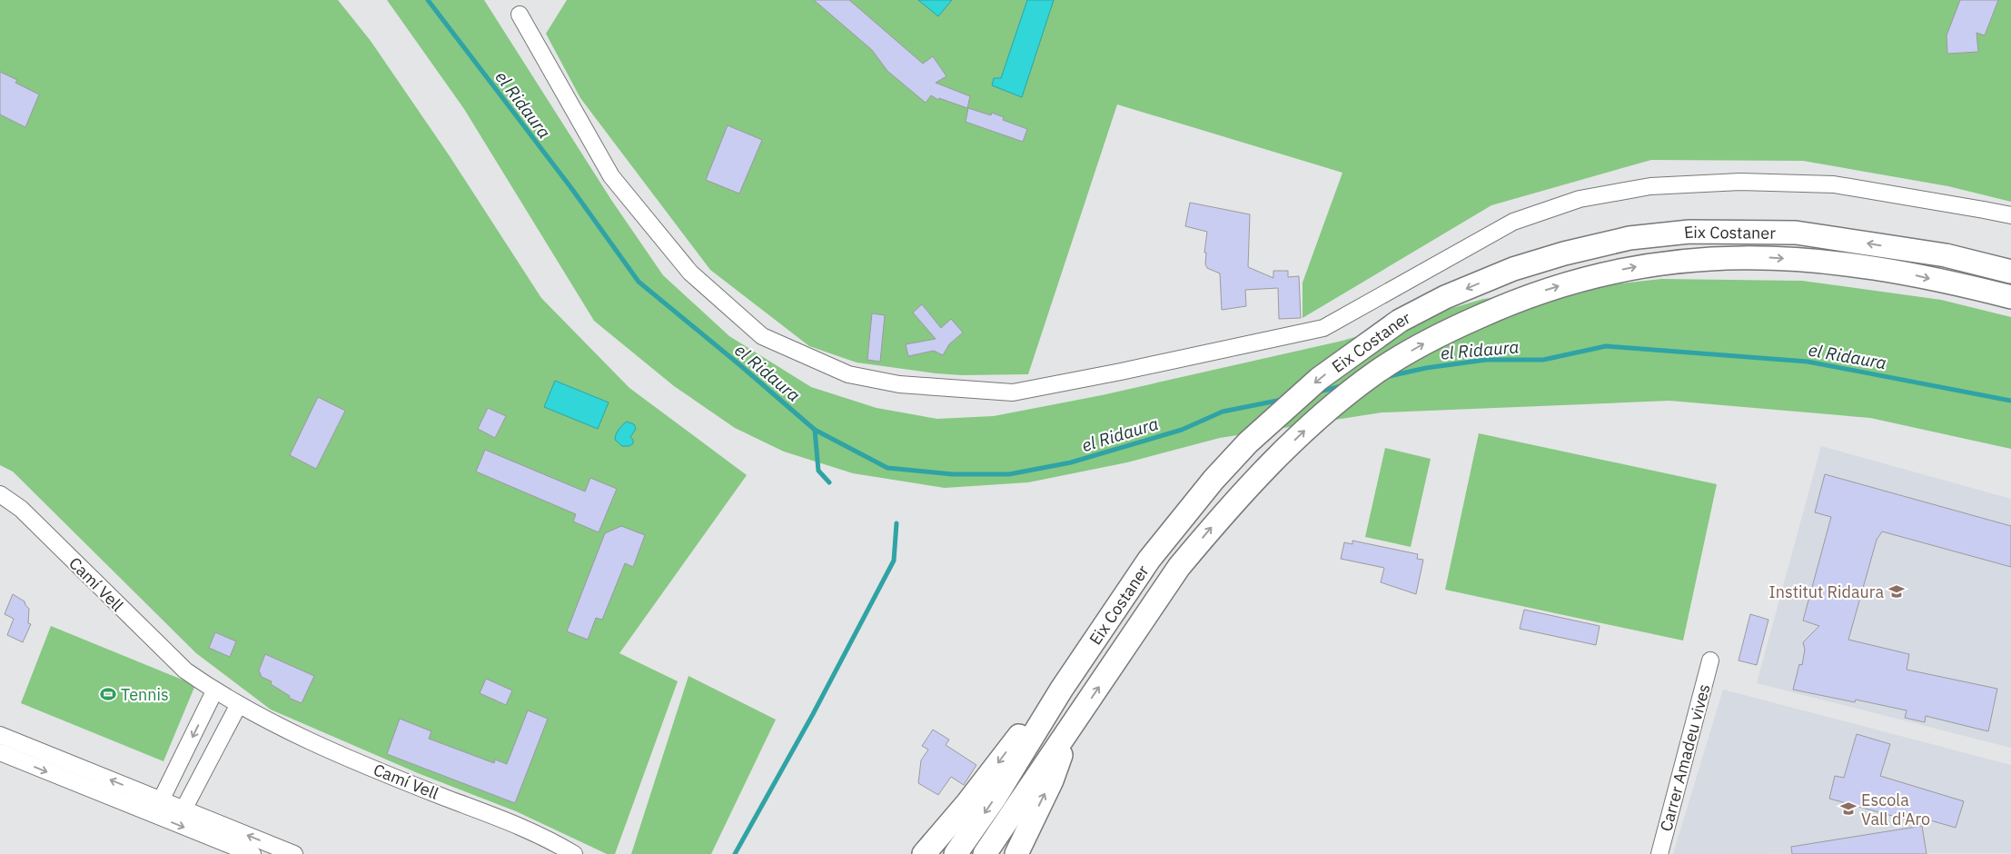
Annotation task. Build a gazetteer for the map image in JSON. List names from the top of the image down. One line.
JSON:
{"streets":{"highway":["Eix Costaner"],"street":["Camí Vell","Carrer Amadeu vives"]},"water":["el Ridaura"],"places":{"school or university":["Institut Ridaura","Escola Vall d'Aro"],"sports":["Tennis"]}}
